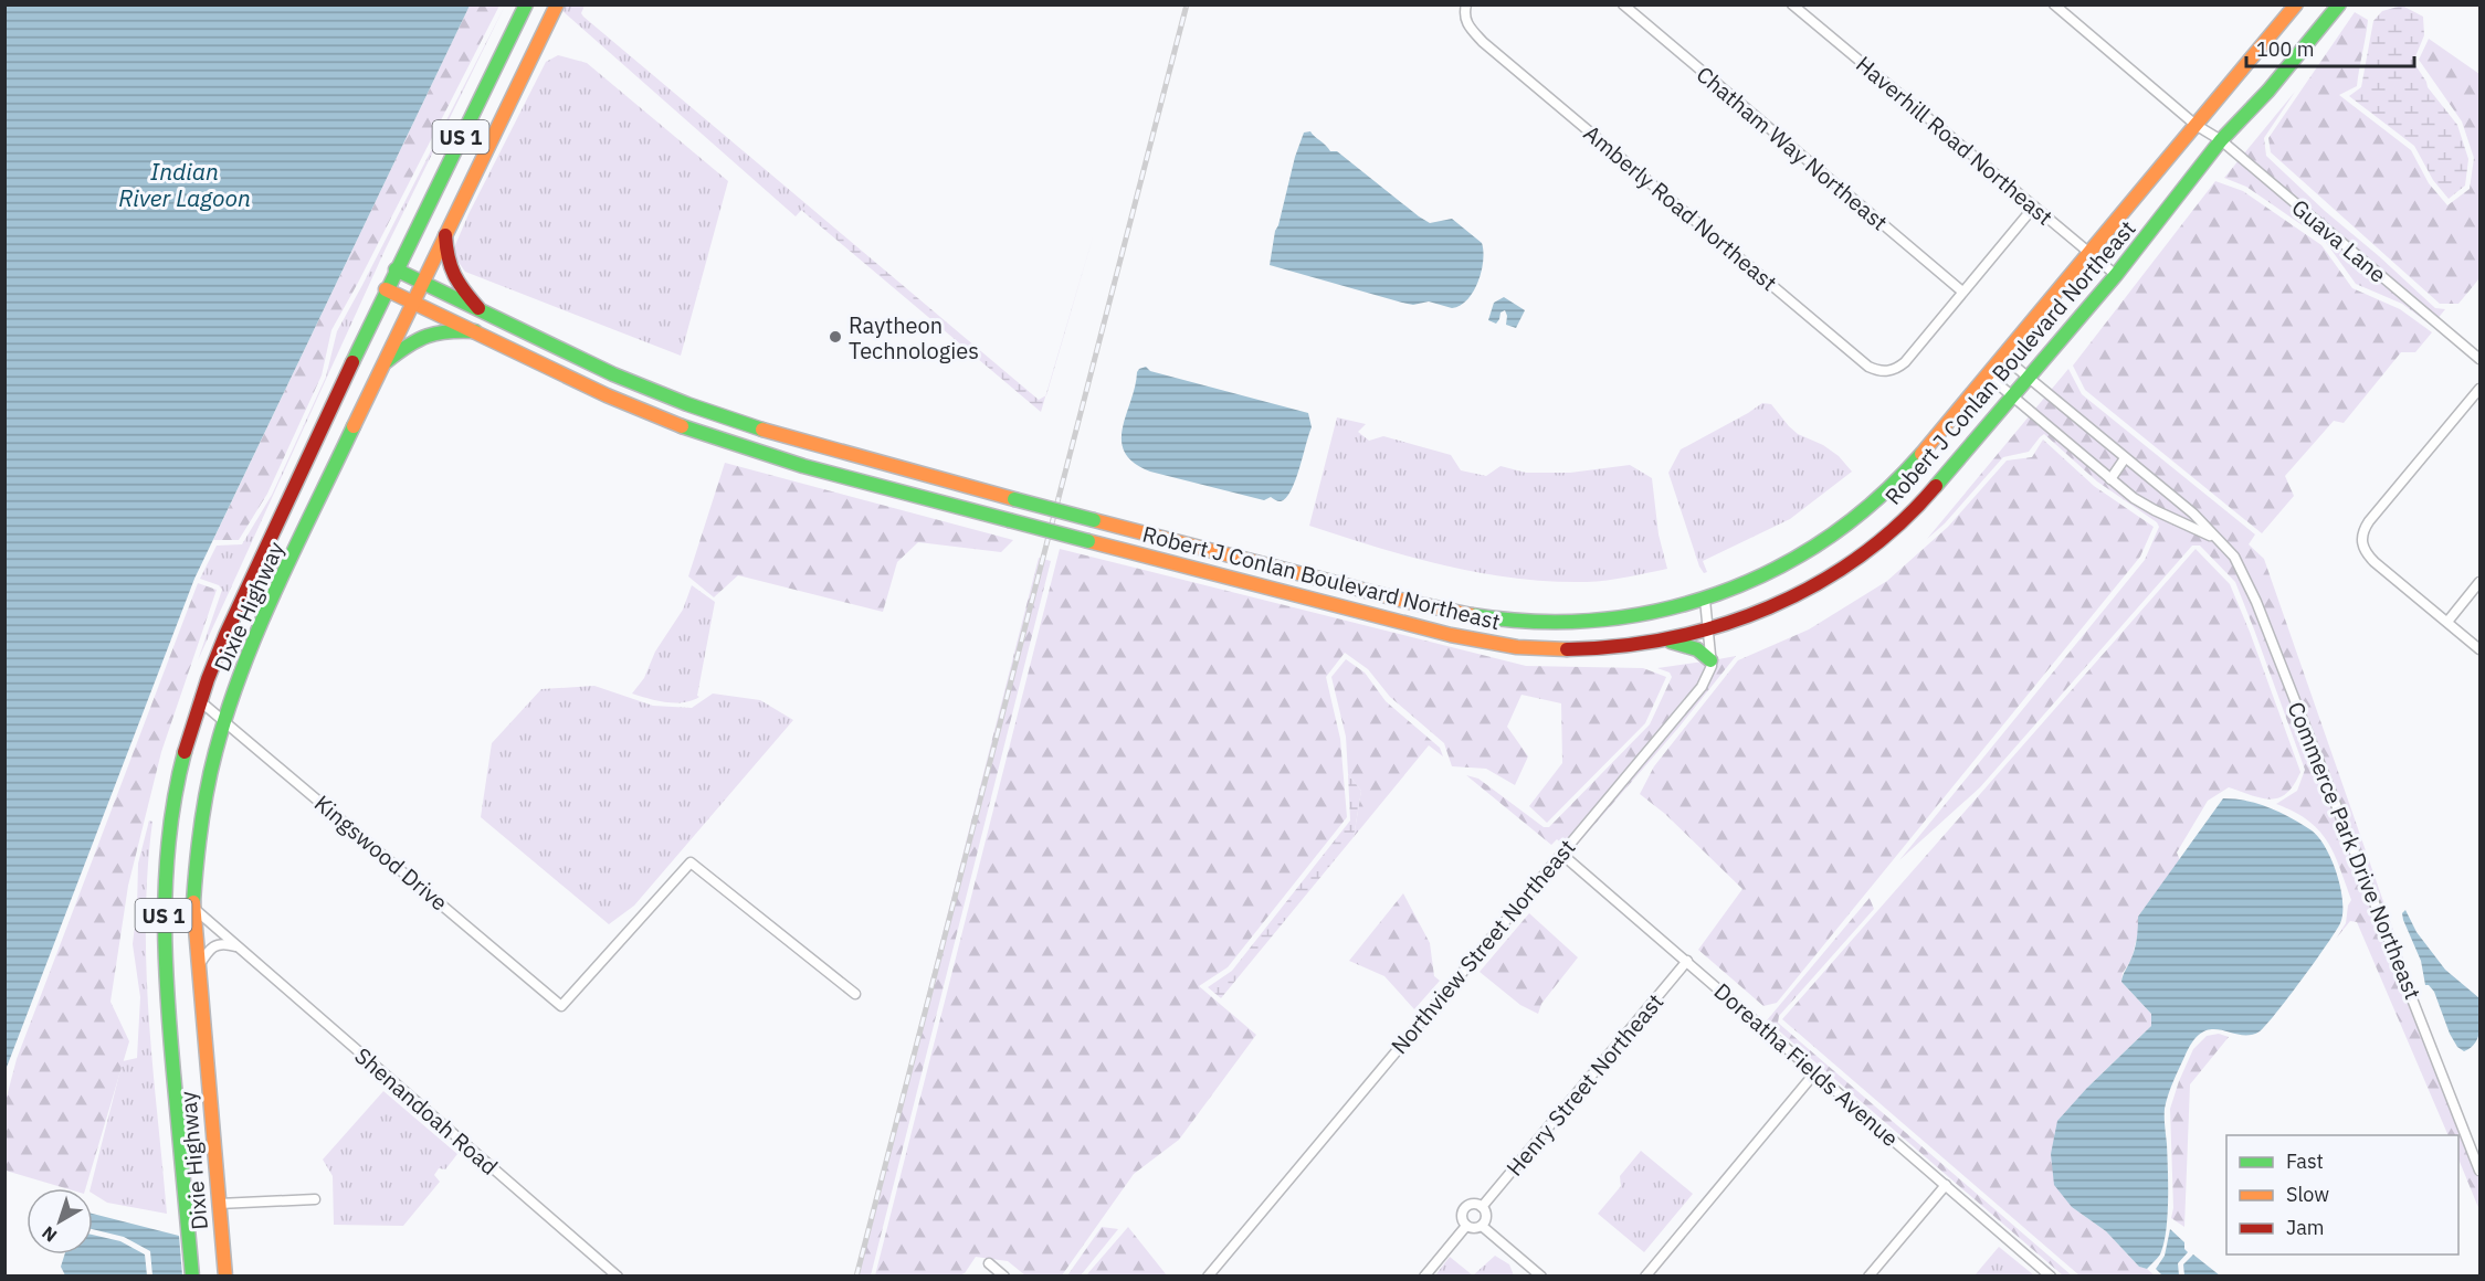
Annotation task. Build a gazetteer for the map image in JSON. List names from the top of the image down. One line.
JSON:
{"streets":{"main road":["US 1","Robert J Conlan Boulevard Northeast","Dixie Highway"],"street":["Haverhill Road Northeast","Chatham Way Northeast","Amberly Road Northeast","Guava Lane","Commerce Park Drive Northeast","Kingswood Drive","Northview Street Northeast","Doreatha Fields Avenue","Henry Street Northeast","Shenandoah Road"]},"crossings":[["Haverhill Road Northeast","Robert J Conlan Boulevard Northeast"],["Chatham Way Northeast","Amberly Road Northeast"],["Guava Lane","Robert J Conlan Boulevard Northeast"],["Robert J Conlan Boulevard Northeast","Dixie Highway"],["Robert J Conlan Boulevard Northeast","Commerce Park Drive Northeast"],["Robert J Conlan Boulevard Northeast","Northview Street Northeast"],["Dixie Highway","Kingswood Drive"],["Dixie Highway","Shenandoah Road"],["Northview Street Northeast","Doreatha Fields Avenue"],["Doreatha Fields Avenue","Henry Street Northeast"]],"water":["Indian River Lagoon"],"places":["Raytheon Technologies"],"legend":["Fast","Slow","Jam"],"scale_bar":"100 m","north":"bottom left"}
